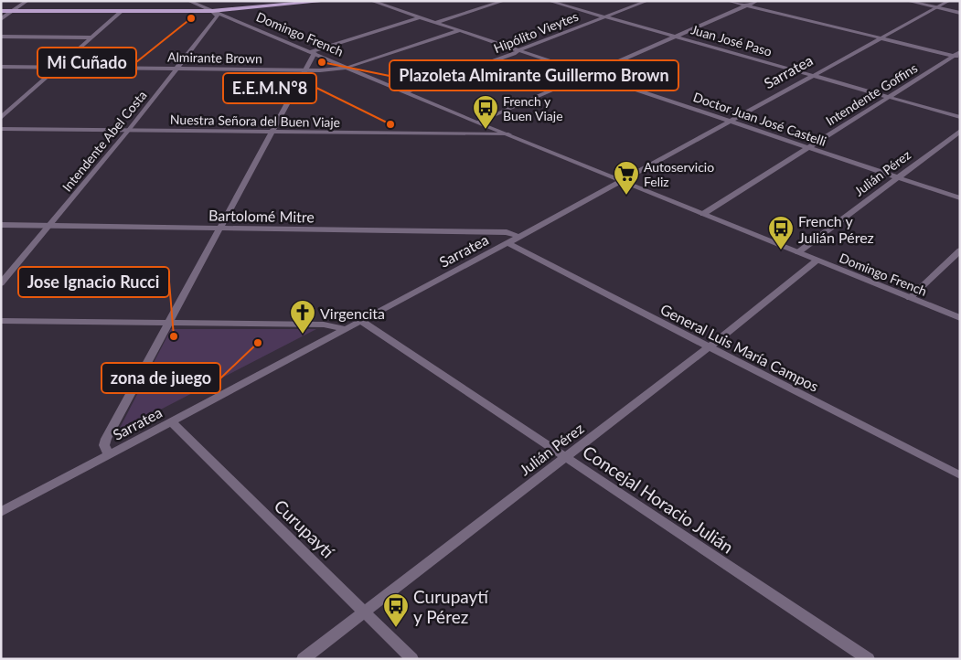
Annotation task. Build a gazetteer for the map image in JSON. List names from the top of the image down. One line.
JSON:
{"streets":{"street":["Hipólito Vieytes","Domingo French","Juan José Paso","Almirante Brown","Sarratea","Intendente Goffins","Doctor Juan José Castelli","Nuestra Señora del Buen Viaje","Intendente Abel Costa","Julián Pérez","Bartolomé Mitre","General Luis María Campos","Concejal Horacio Julián","Curupaytí"]},"crossings":[["Hipólito Vieytes","Domingo French"],["Hipólito Vieytes","Juan José Paso"],["Hipólito Vieytes","Doctor Juan José Castelli"],["Domingo French","Almirante Brown"],["Domingo French","Sarratea"],["Domingo French","Intendente Goffins"],["Domingo French","Nuestra Señora del Buen Viaje"],["Domingo French","Intendente Abel Costa"],["Domingo French","Julián Pérez"],["Juan José Paso","Sarratea"],["Juan José Paso","Intendente Goffins"],["Almirante Brown","Doctor Juan José Castelli"],["Almirante Brown","Intendente Abel Costa"],["Sarratea","Doctor Juan José Castelli"],["Sarratea","Bartolomé Mitre"],["Sarratea","General Luis María Campos"],["Sarratea","Concejal Horacio Julián"],["Sarratea","Curupaytí"],["Intendente Goffins","Doctor Juan José Castelli"],["Doctor Juan José Castelli","Julián Pérez"],["Nuestra Señora del Buen Viaje","Intendente Abel Costa"],["Intendente Abel Costa","Bartolomé Mitre"],["Julián Pérez","General Luis María Campos"],["Julián Pérez","Concejal Horacio Julián"],["Julián Pérez","Curupaytí"]],"places":{"other":["Mi Cuñado","Plazoleta Almirante Guillermo Brown","E.E.M.N°8","Jose Ignacio Rucci","zona de juego"],"bus stop":["French y Buen Viaje","French y Julián Pérez","Curupaytí y Pérez"],"supermarket":["Autoservicio Feliz"],"church":["Virgencita"]}}
